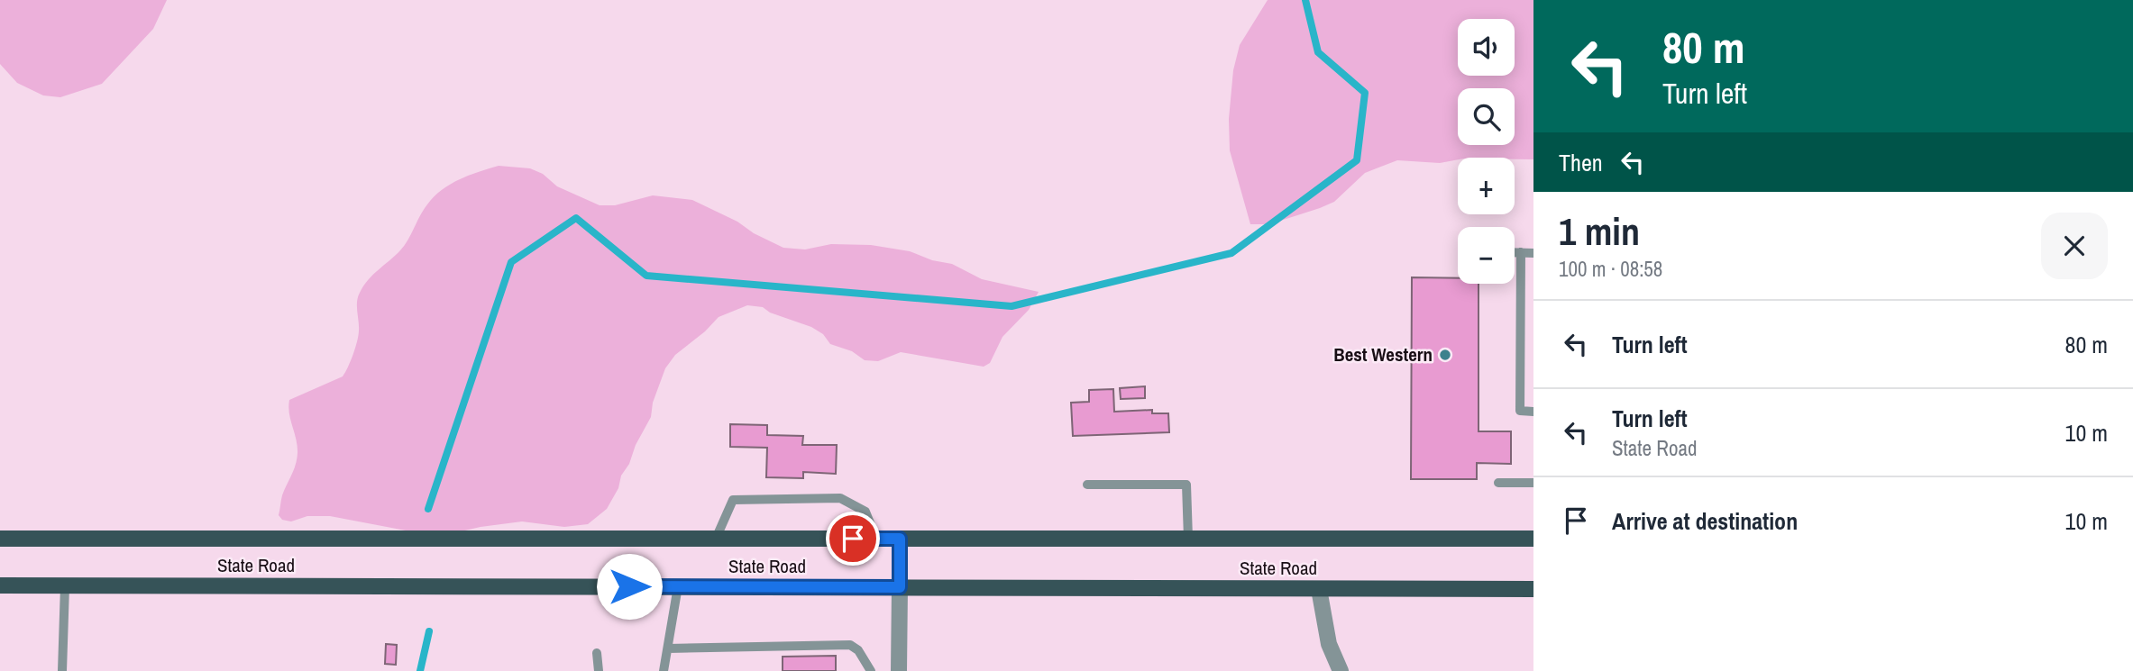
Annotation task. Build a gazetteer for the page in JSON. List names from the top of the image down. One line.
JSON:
{"streets":{"main road":["State Road"]},"places":["Best Western"],"page":{"turn":["80 m","Turn left"],"map_buttons":["+","−"],"then":"Then","heading":["1 min","100 m · 08:58"],"list":[{"name":"Turn left","value":"80 m"},{"name":"Turn left","note":"State Road","value":"10 m"},{"name":"Arrive at destination","value":"10 m"}]}}
